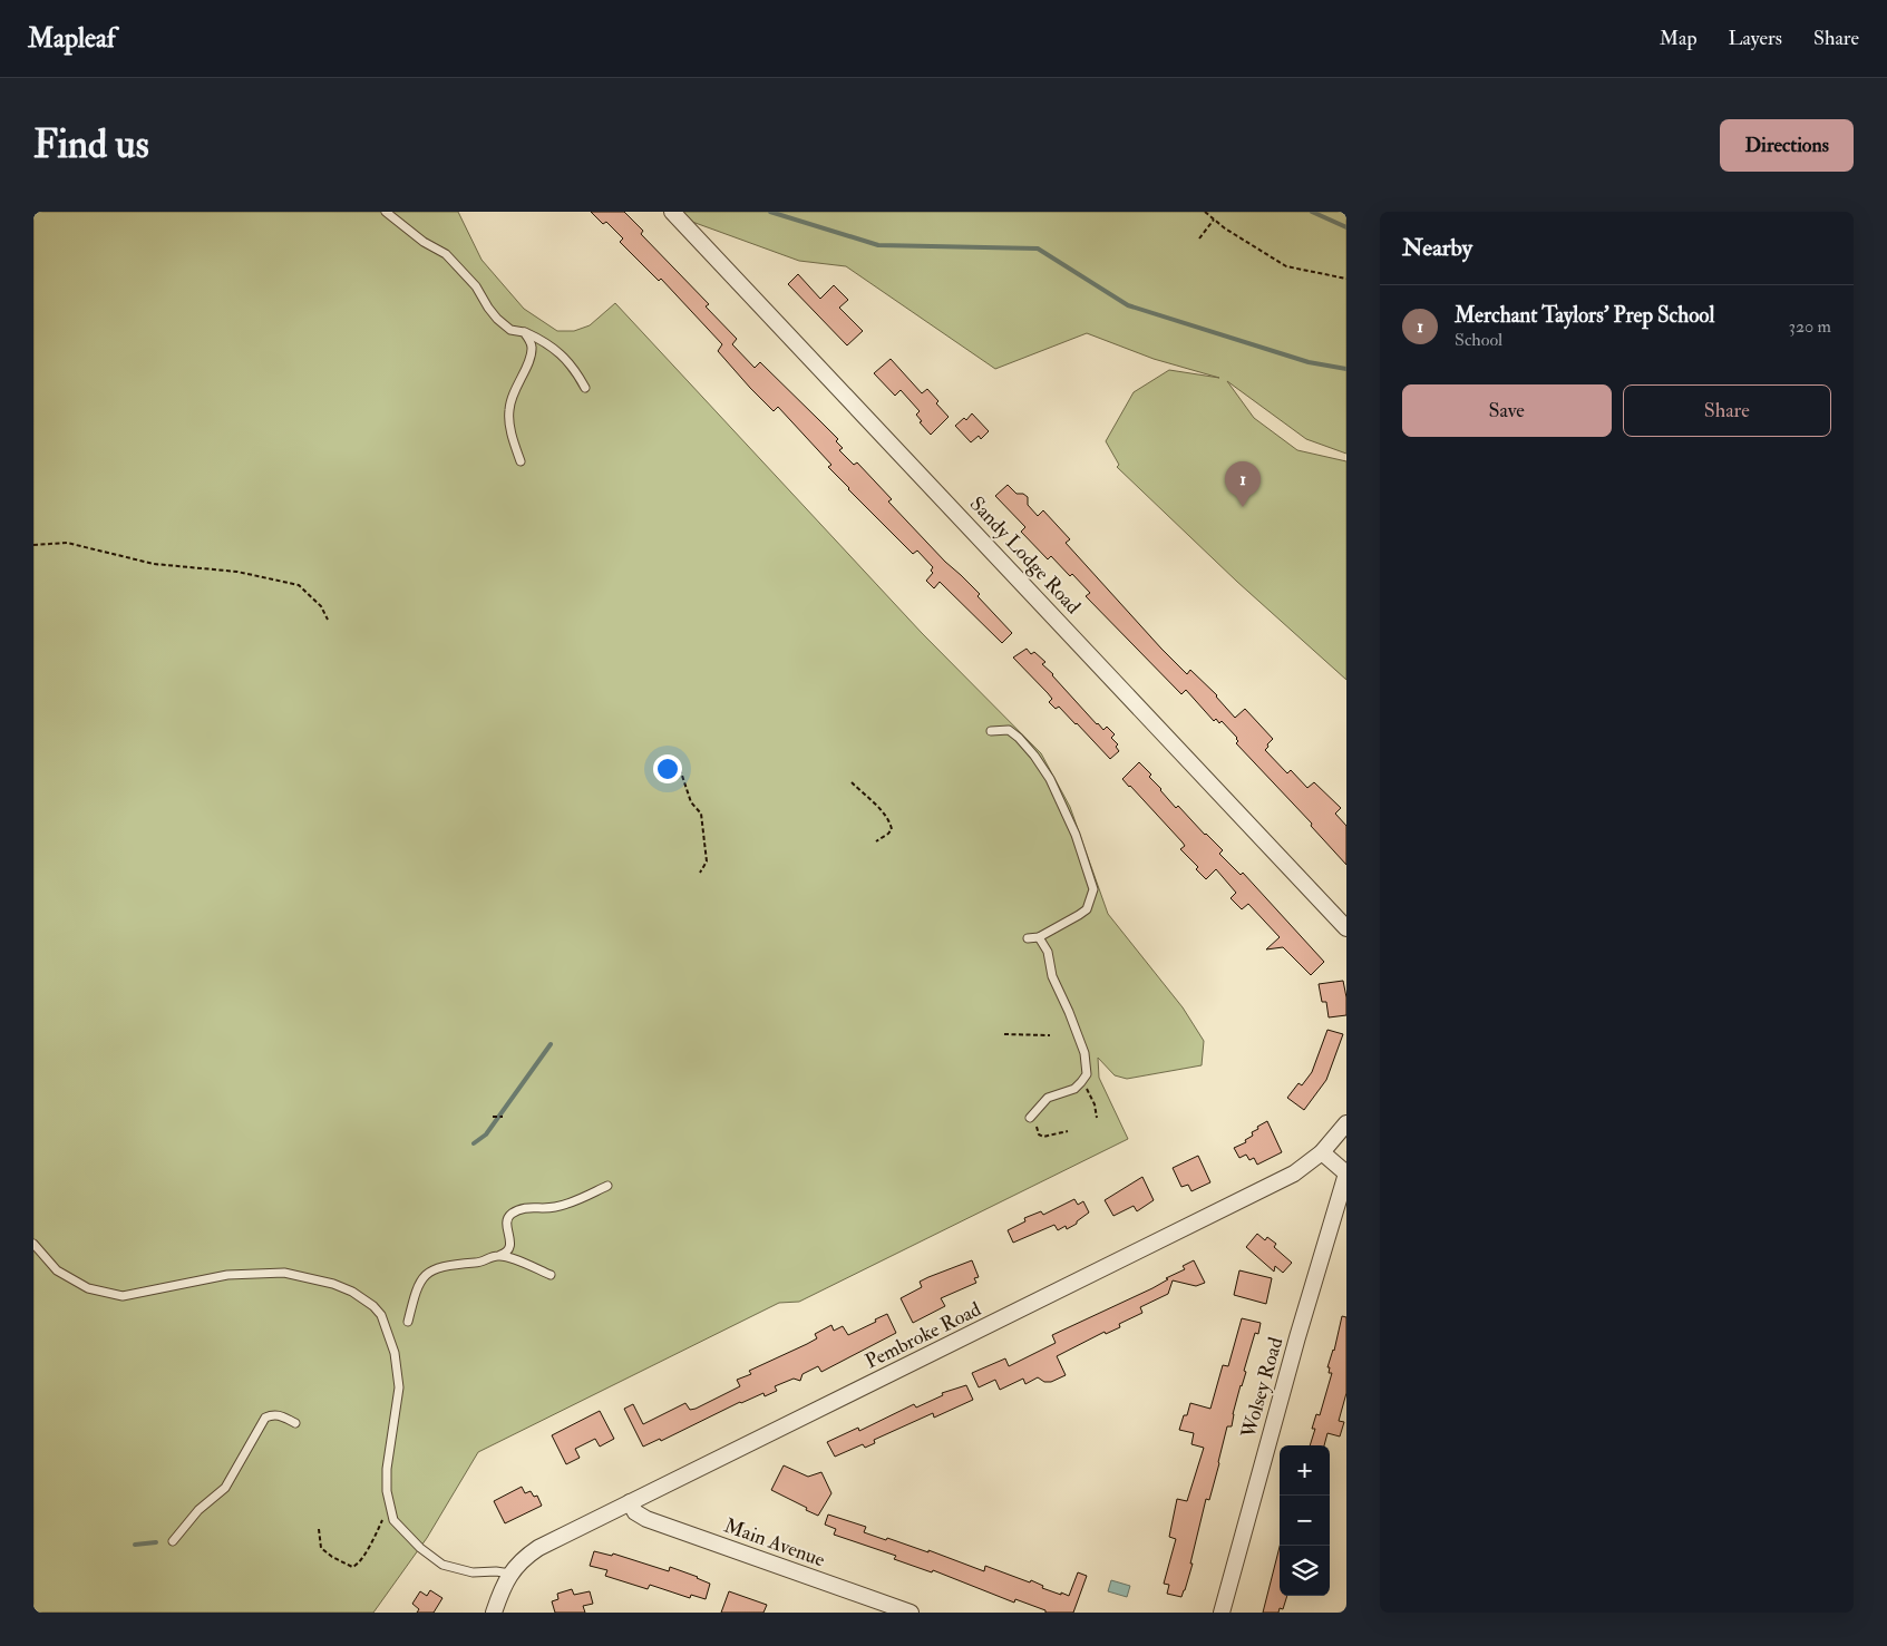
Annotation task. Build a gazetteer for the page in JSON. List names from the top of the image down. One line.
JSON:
{"streets":{"street":["Sandy Lodge Road","Pembroke Road","Wolsey Road","Main Avenue"]},"crossings":[["Pembroke Road","Main Avenue"]],"page":{"header":"Mapleaf","nav":["Map","Layers","Share"],"buttons":["Directions",["Save","Share"]],"title":"Find us","heading":"Nearby","list":[{"mark":"1","name":"Merchant Taylors' Prep School","note":"School","value":"320 m"}],"pins":"1","map_buttons":["+","−"]}}
